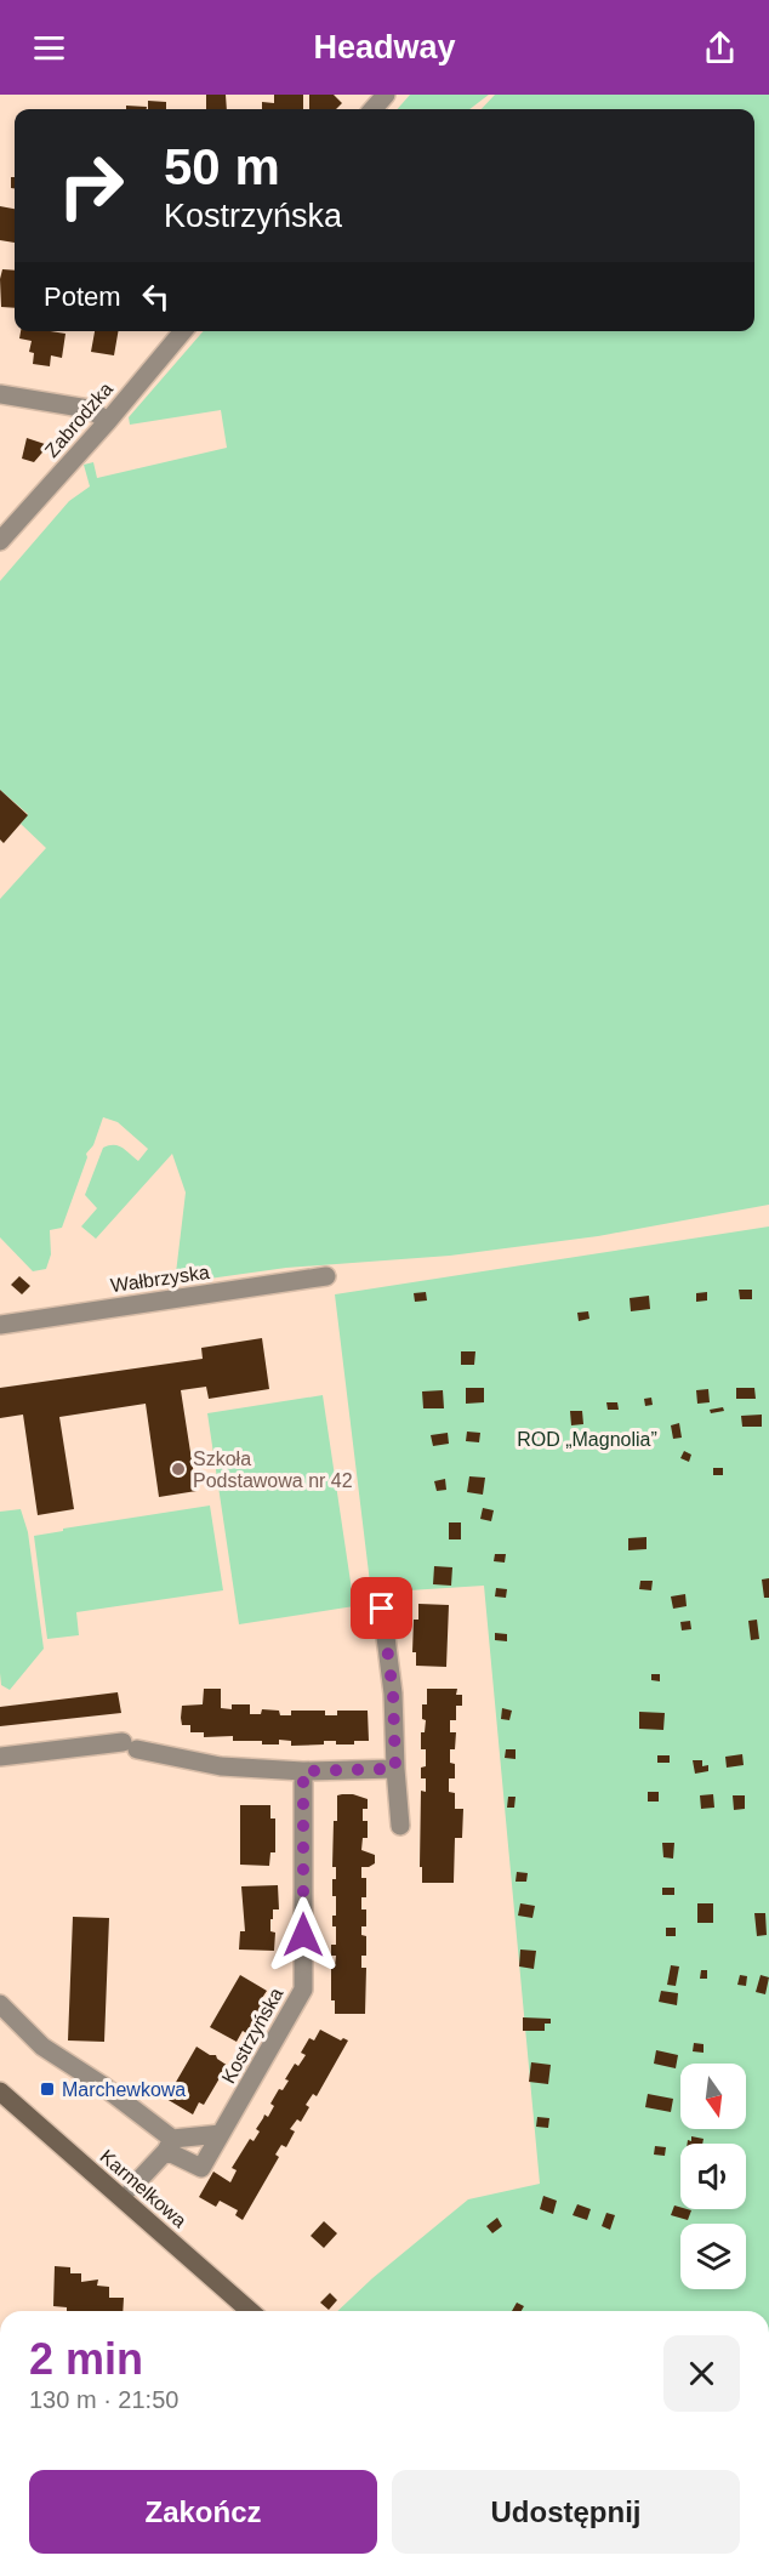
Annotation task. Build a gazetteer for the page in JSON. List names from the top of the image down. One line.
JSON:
{"streets":{"street":["Zabrodzka","Wałbrzyska","Kostrzyńska","Karmelkowa"]},"parks":["ROD „Magnolia”"],"places":{"other":["Szkoła Podstawowa nr 42"],"transit":["Marchewkowa"]},"north":"bottom","page":{"header":"Headway","turn":["50 m","Kostrzyńska"],"then":"Potem","heading":["2 min","130 m · 21:50"],"buttons":["Zakończ","Udostępnij"]}}
